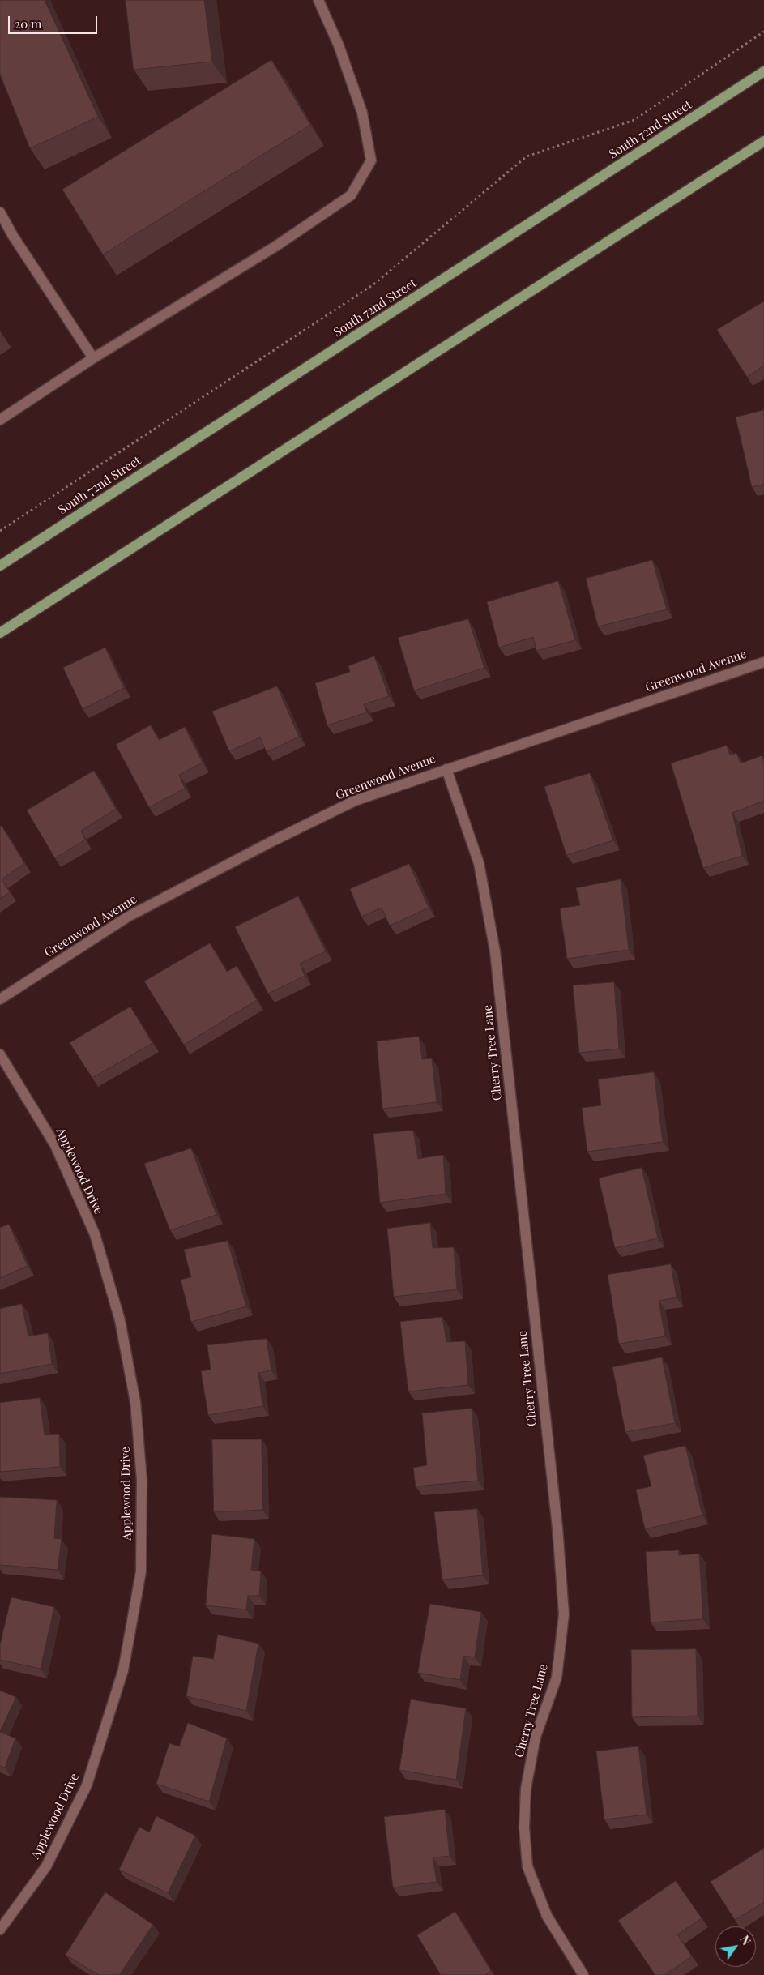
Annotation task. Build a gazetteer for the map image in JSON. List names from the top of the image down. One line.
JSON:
{"streets":{"main road":["South 72nd Street"],"street":["Greenwood Avenue","Cherry Tree Lane","Applewood Drive"]},"crossings":[["Greenwood Avenue","Cherry Tree Lane"]],"scale_bar":"20 m","north":"top right"}
